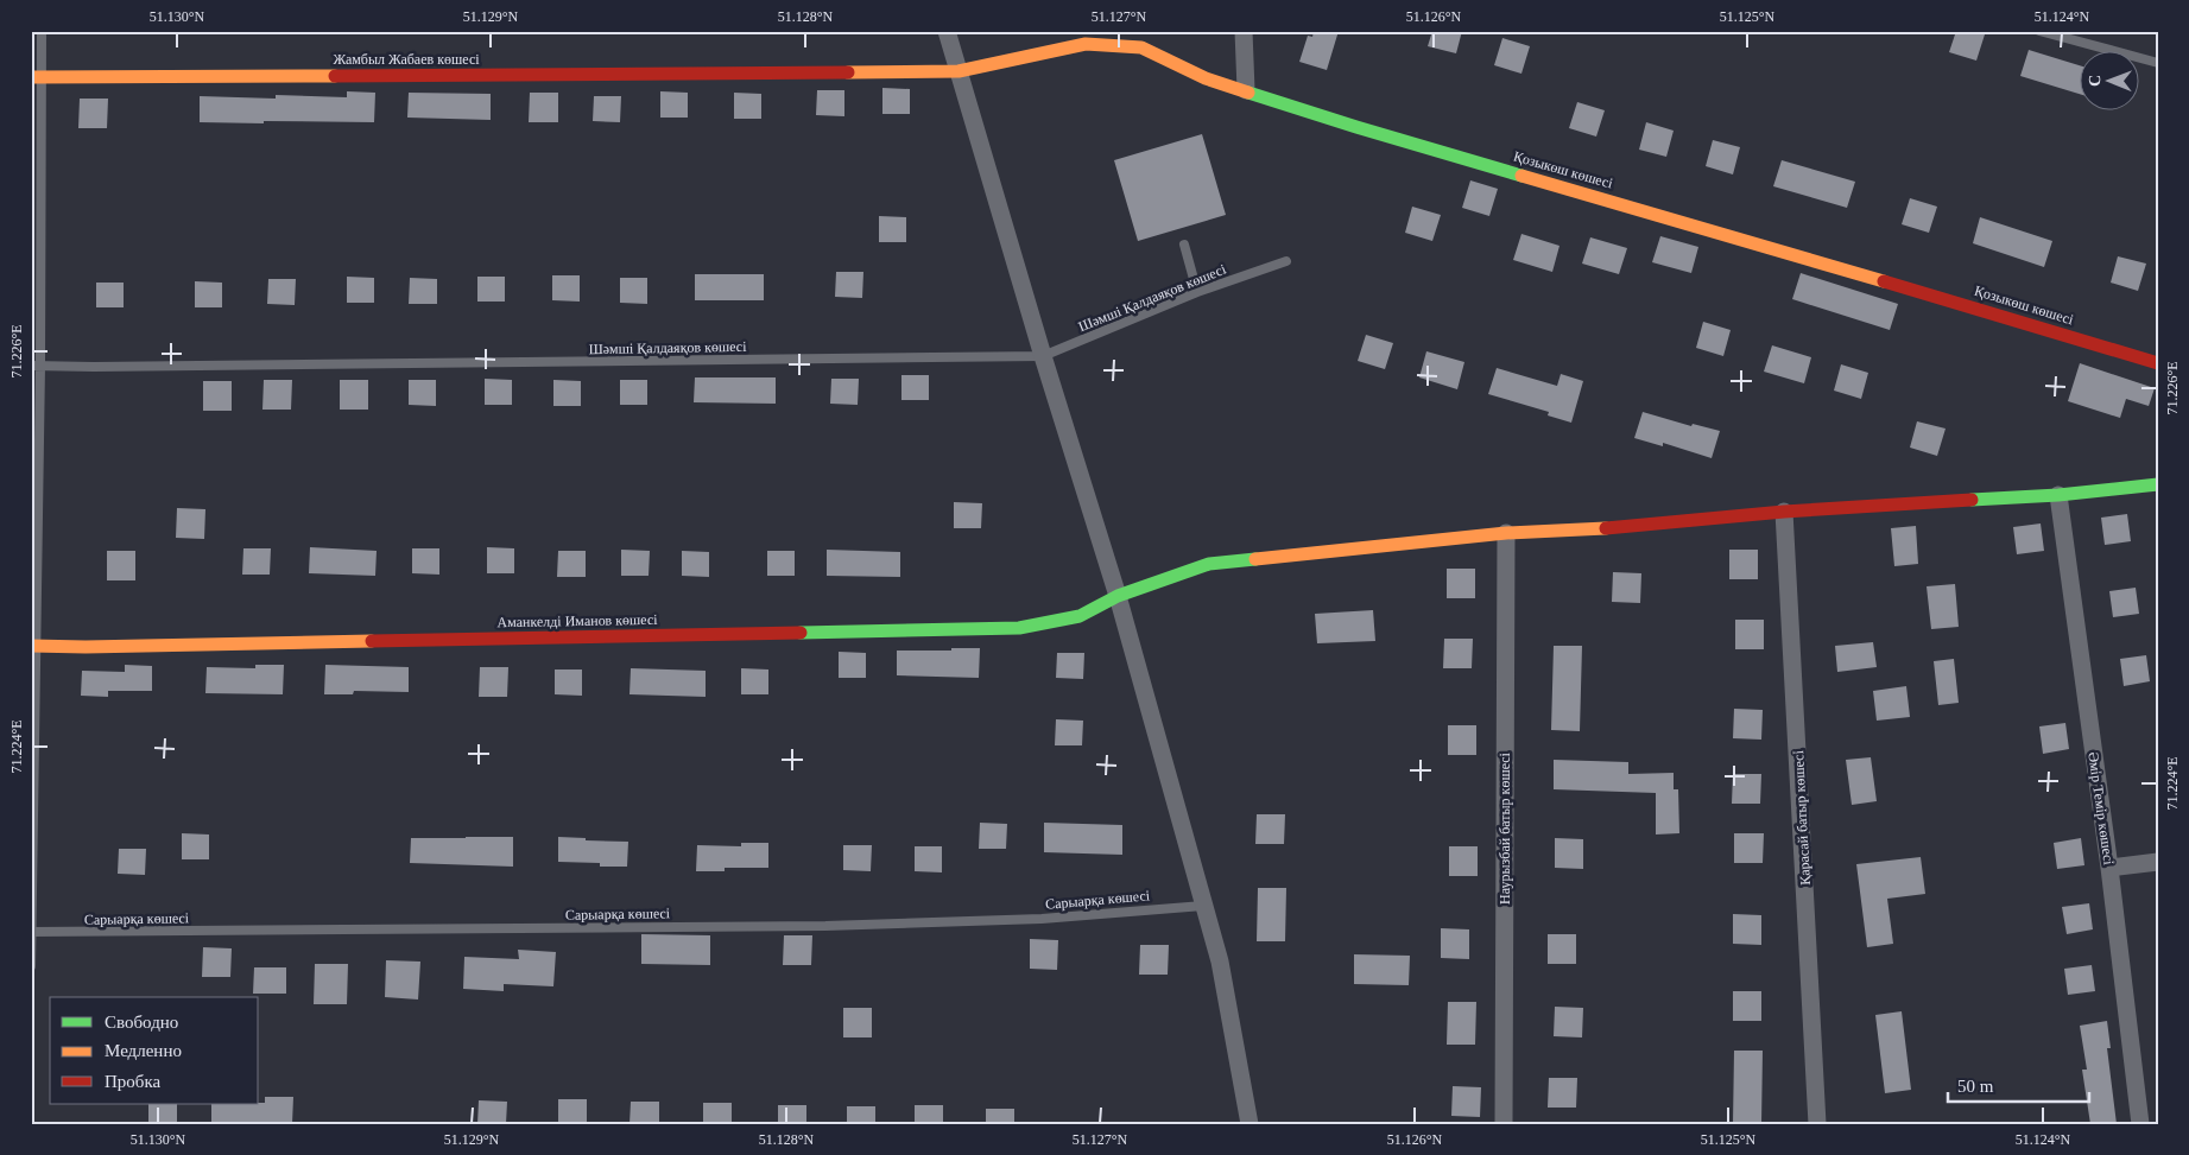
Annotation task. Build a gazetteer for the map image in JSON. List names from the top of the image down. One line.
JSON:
{"streets":{"street":["Жамбыл Жабаев көшесі","Қозыкөш көшесі","Аманкелді Иманов көшесі","Әмір Темір көшесі","Қарасай батыр көшесі","Наурызбай батыр көшесі"],"lane":["Шәмші Қалдаяқов көшесі","Сарыарқа көшесі"]},"crossings":[["Жамбыл Жабаев көшесі","Қозыкөш көшесі"],["Аманкелді Иманов көшесі","Әмір Темір көшесі"],["Аманкелді Иманов көшесі","Қарасай батыр көшесі"],["Аманкелді Иманов көшесі","Наурызбай батыр көшесі"]],"legend":["Свободно","Медленно","Пробка"],"scale_bar":"50 m","north":"left","coordinates":["51.130°N","51.129°N","51.128°N","51.127°N","51.126°N","51.125°N","51.124°N","71.226°E","71.224°E"]}
